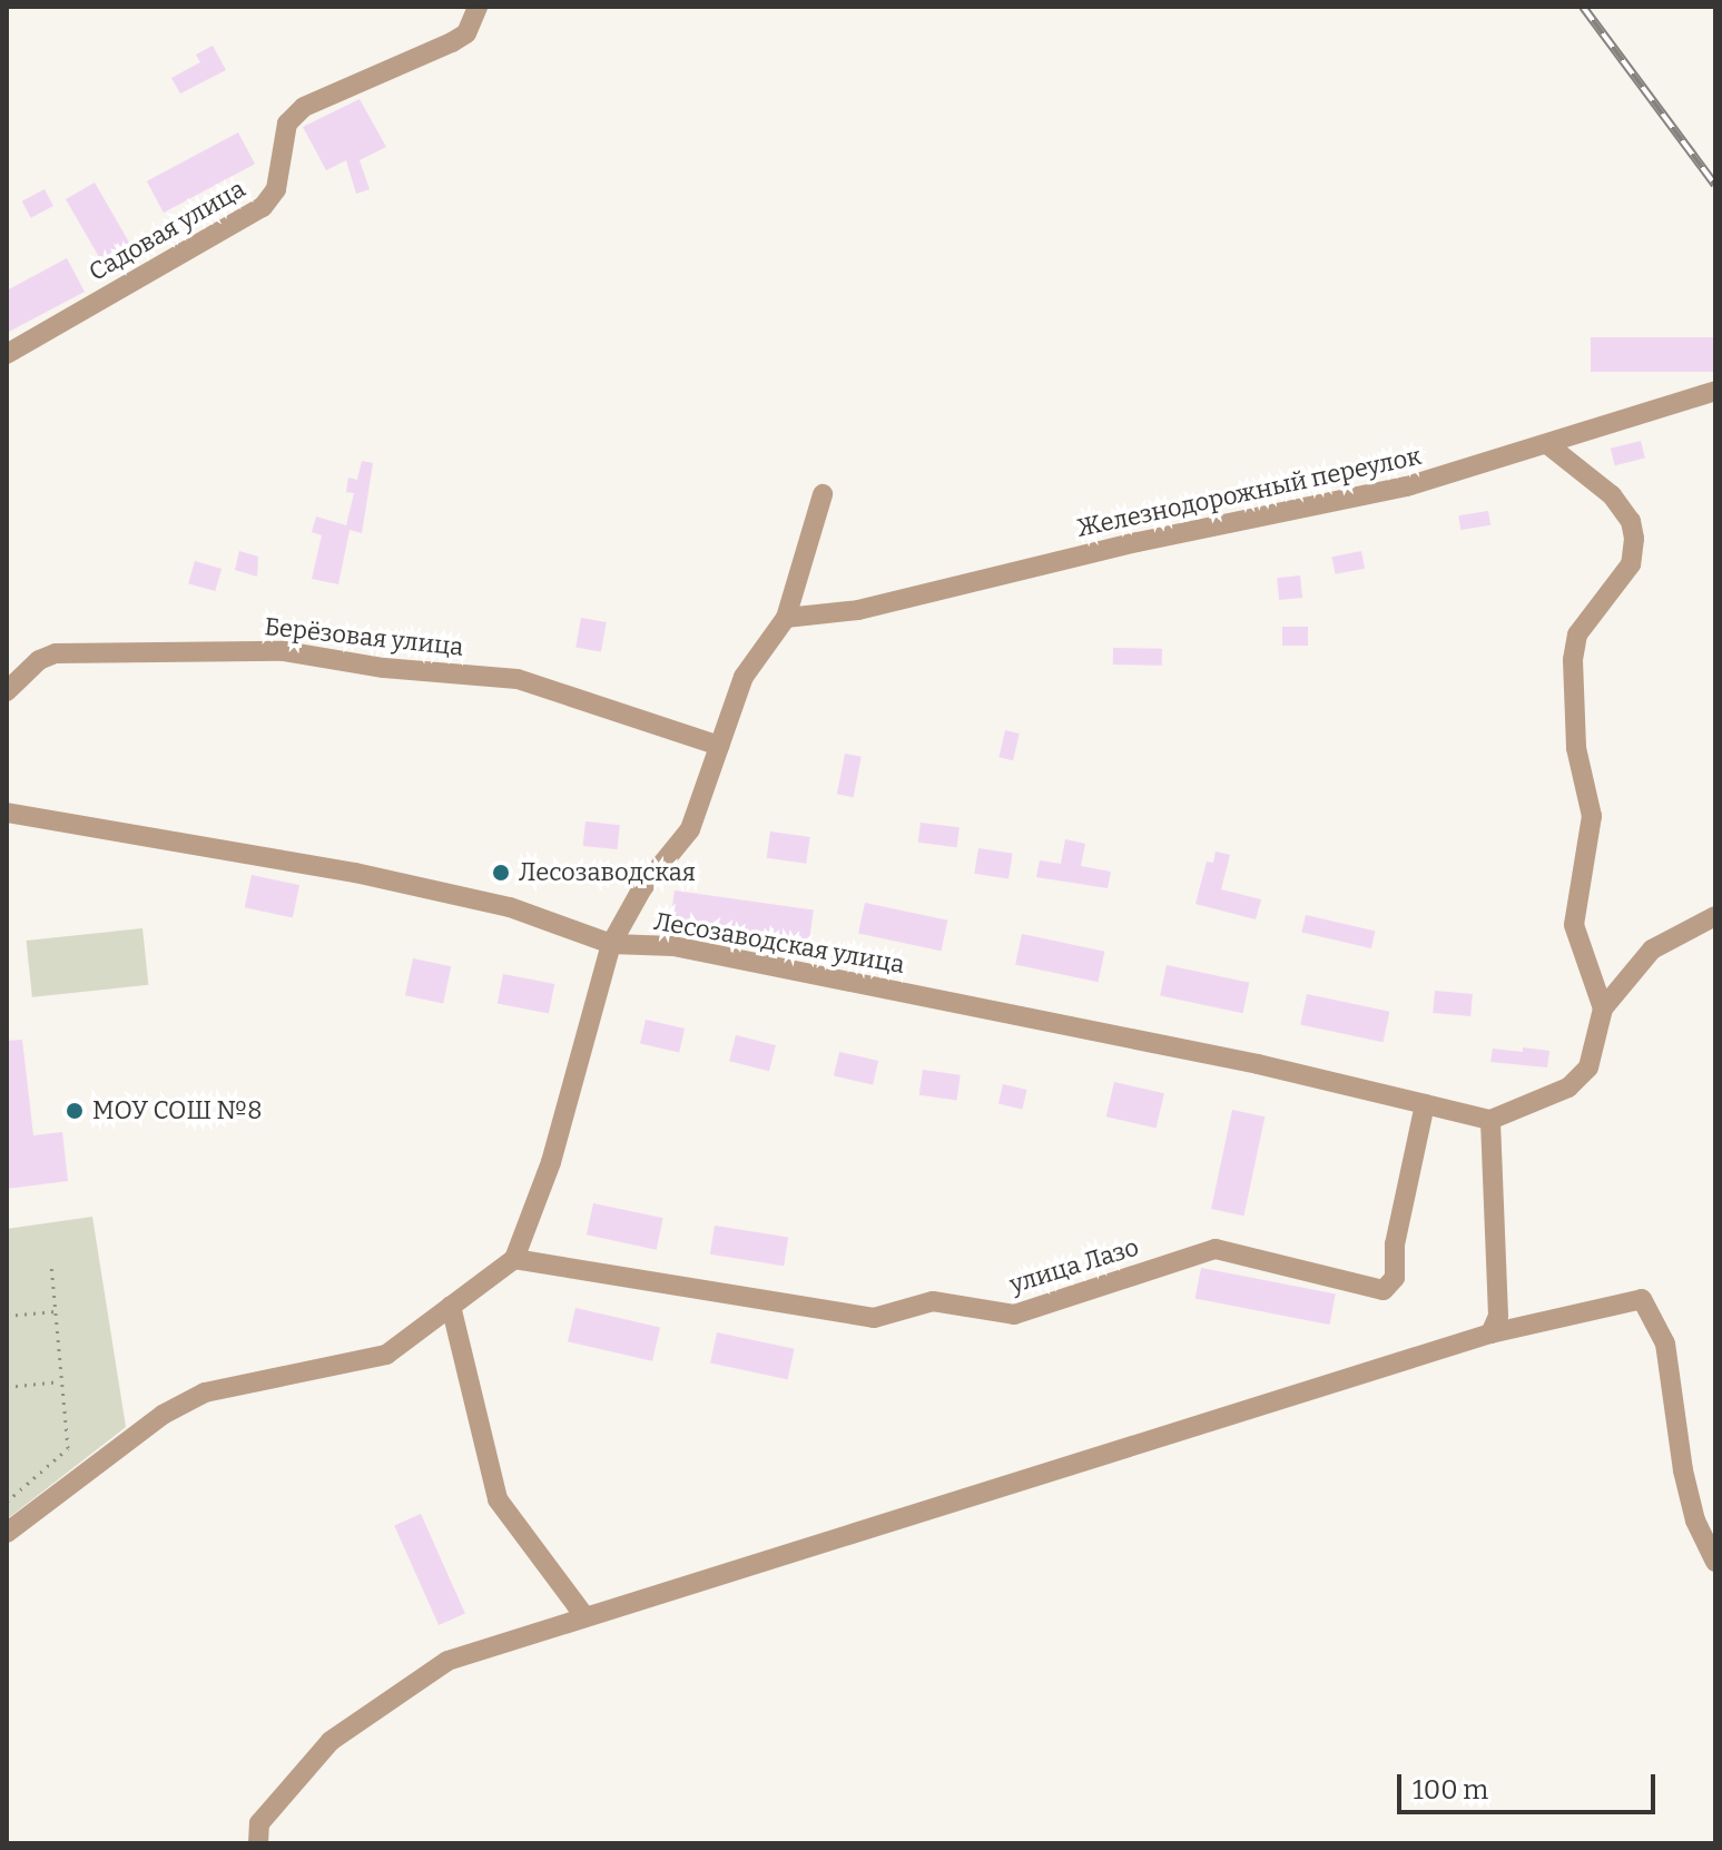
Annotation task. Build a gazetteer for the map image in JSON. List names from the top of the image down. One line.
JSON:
{"streets":{"street":["Садовая улица","Железнодорожный переулок","Берёзовая улица","Лесозаводская улица","улица Лазо"]},"crossings":[["Лесозаводская улица","улица Лазо"]],"places":["Лесозаводская","МОУ СОШ №8"],"scale_bar":"100 m"}
